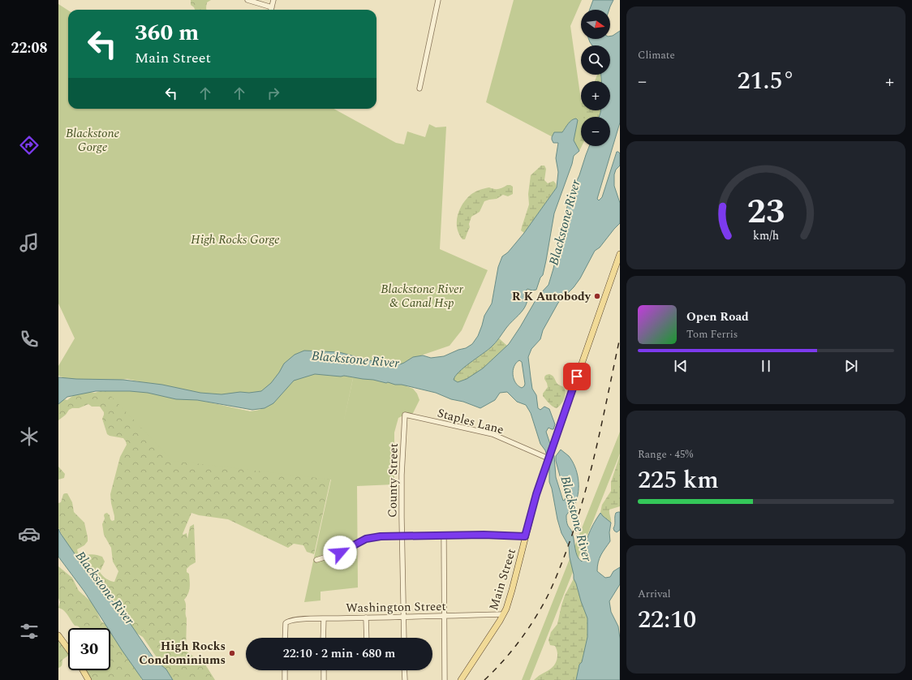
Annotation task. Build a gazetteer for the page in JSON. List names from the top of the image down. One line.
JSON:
{"streets":{"main road":["Main Street"],"street":["Staples Lane","County Street","Washington Street"]},"crossings":[["Staples Lane","County Street"],["Staples Lane","Main Street"],["County Street","Washington Street"],["Main Street","Washington Street"]],"water":["Blackstone River"],"parks":["Blackstone Gorge","High Rocks Gorge","Blackstone River & Canal Hsp"],"places":["R K Autobody","High Rocks Condominiums"],"north":"right","page":{"tabs":"22:08","tile":["Climate",["Range · 45%","225 km"],["Arrival","22:10"]],"map_buttons":["+","−"],"turn":["360 m","Main Street"],"heat":["−","21.5°","+"],"song":["Open Road","Tom Ferris"],"limit":"30","trip":"22:10 · 2 min · 680 m","gauge":["23","km/h"]}}
